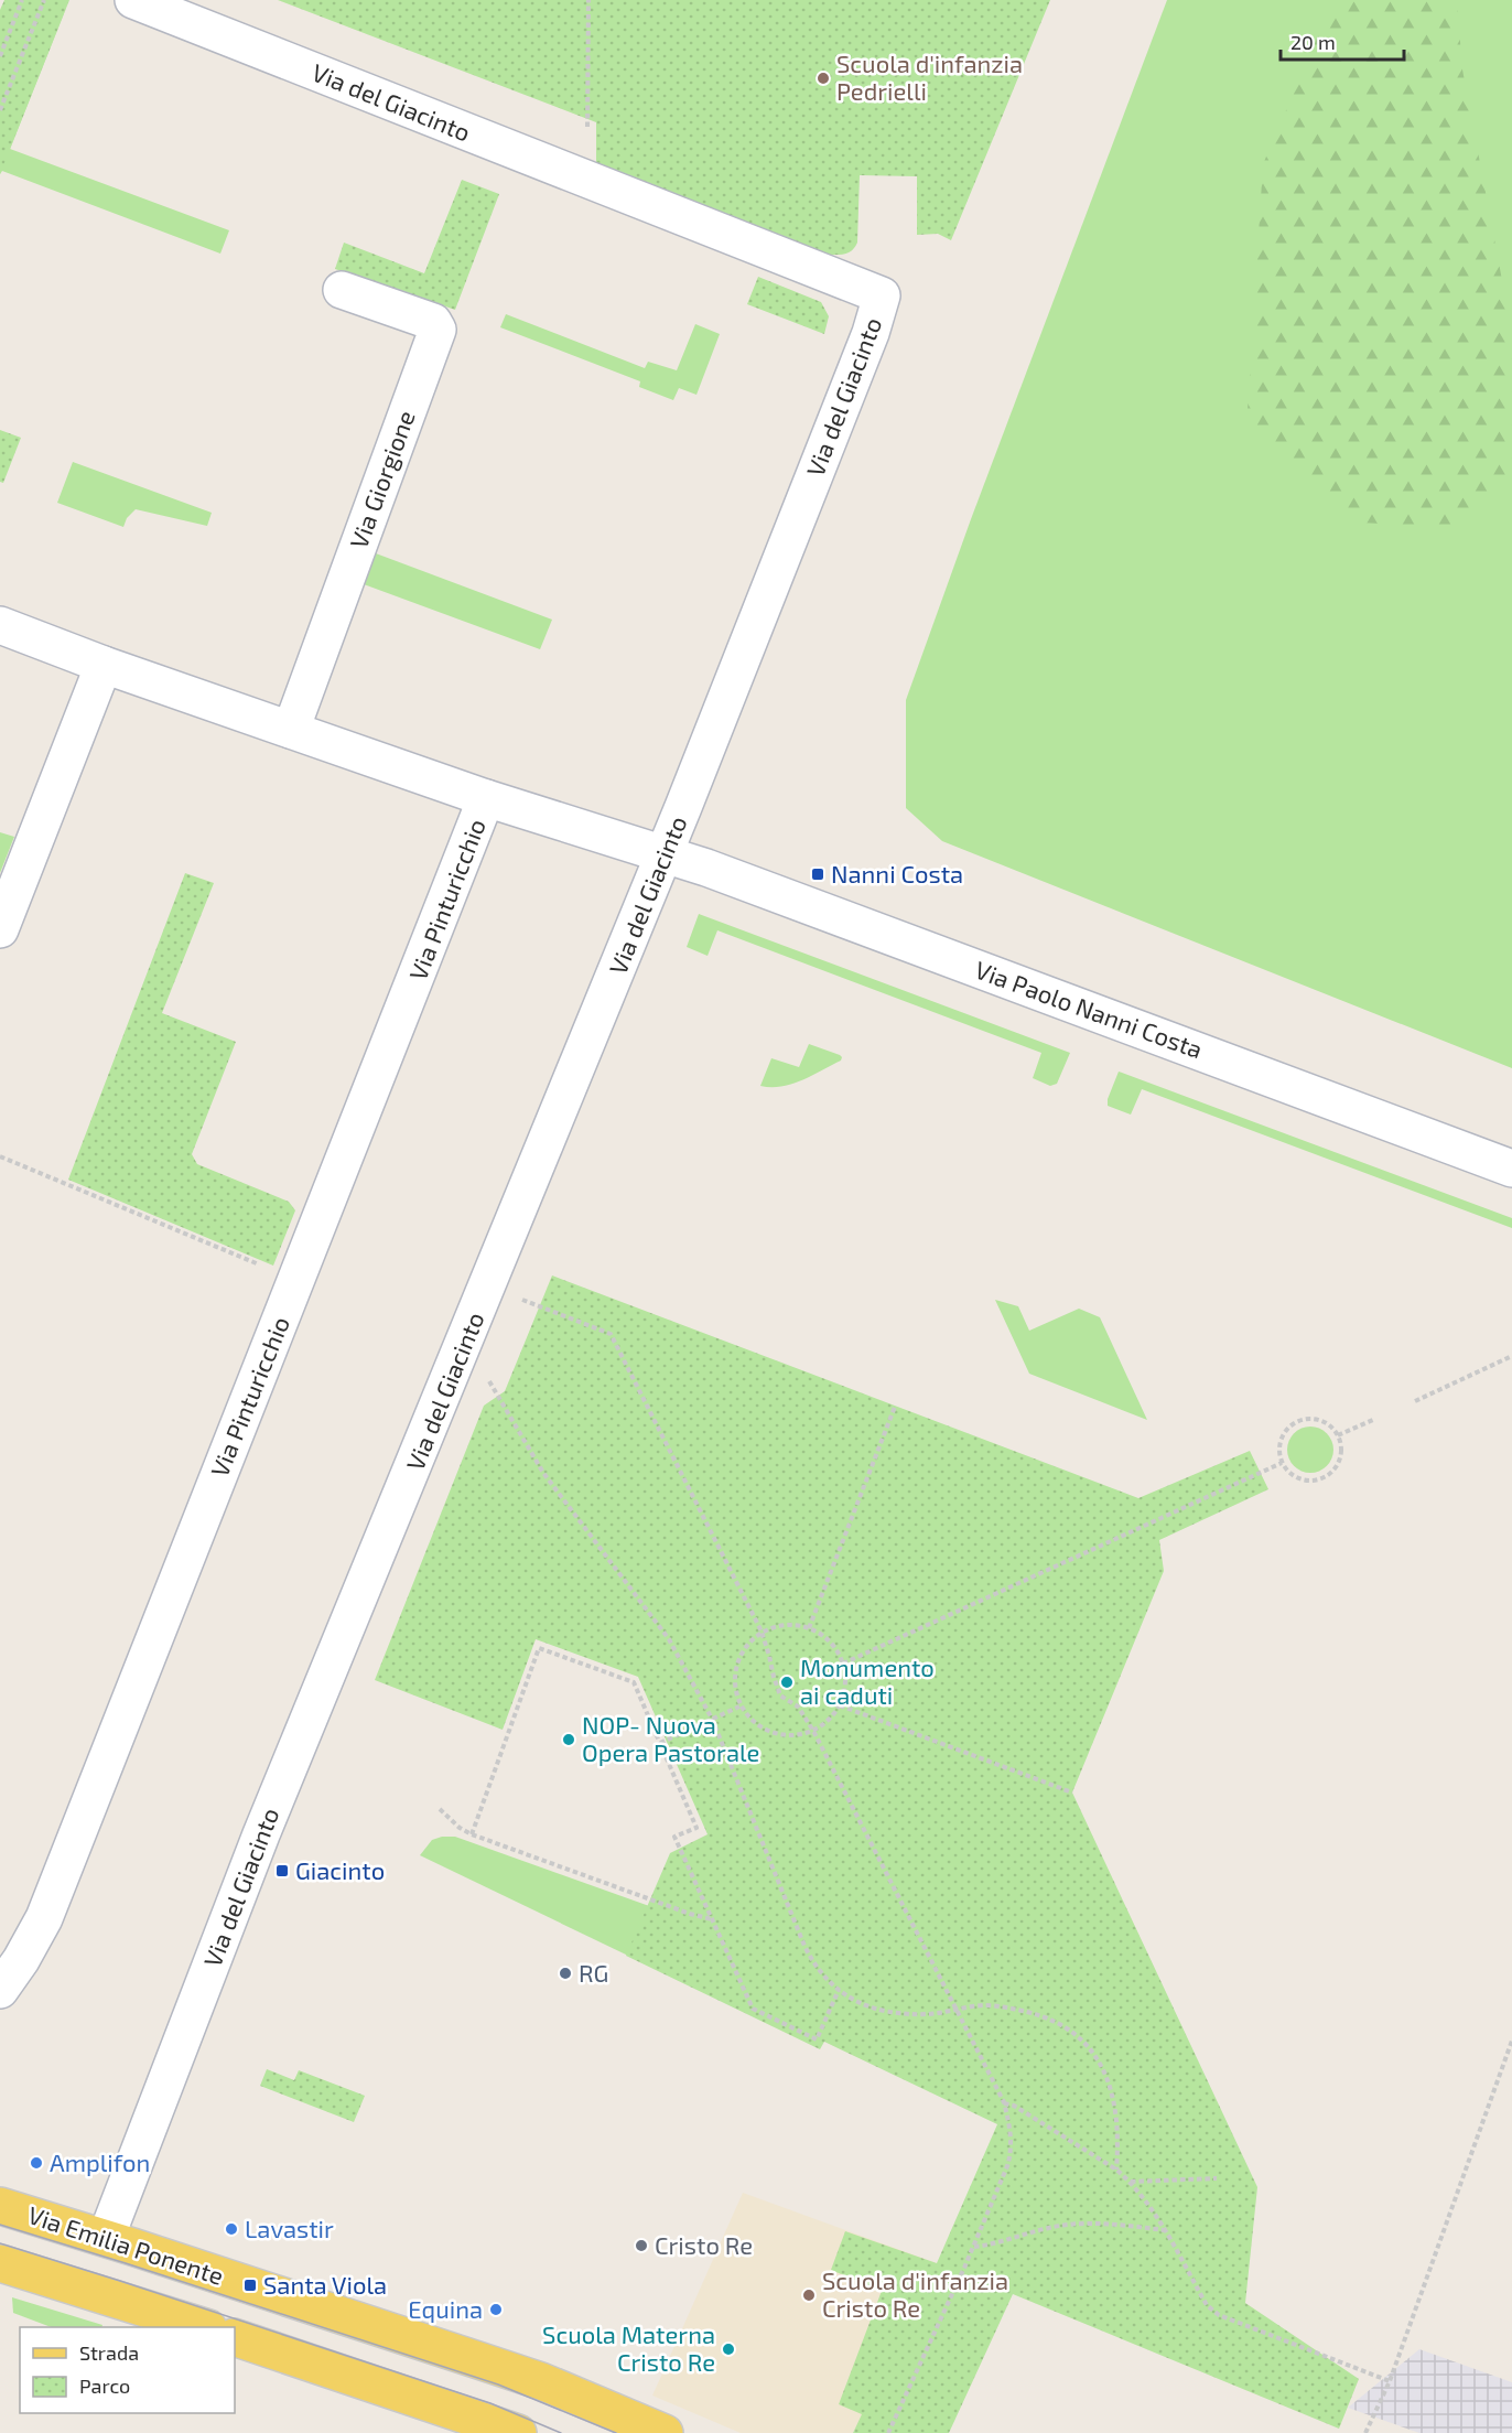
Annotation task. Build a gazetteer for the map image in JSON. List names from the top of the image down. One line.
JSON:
{"streets":{"main road":["Via Emilia Ponente"],"street":["Via del Giacinto","Via Giorgione","Via Pinturicchio","Via Paolo Nanni Costa"]},"crossings":[["Via del Giacinto","Via Paolo Nanni Costa"],["Via del Giacinto","Via Emilia Ponente"]],"places":{"other":["Scuola d'infanzia Pedrielli","Monumento ai caduti","NOP- Nuova Opera Pastorale","RG","Amplifon","Lavastir","Cristo Re","Scuola d'infanzia Cristo Re","Equina","Scuola Materna Cristo Re"],"transit":["Nanni Costa","Giacinto","Santa Viola"]},"legend":["Strada","Parco"],"scale_bar":"20 m"}
